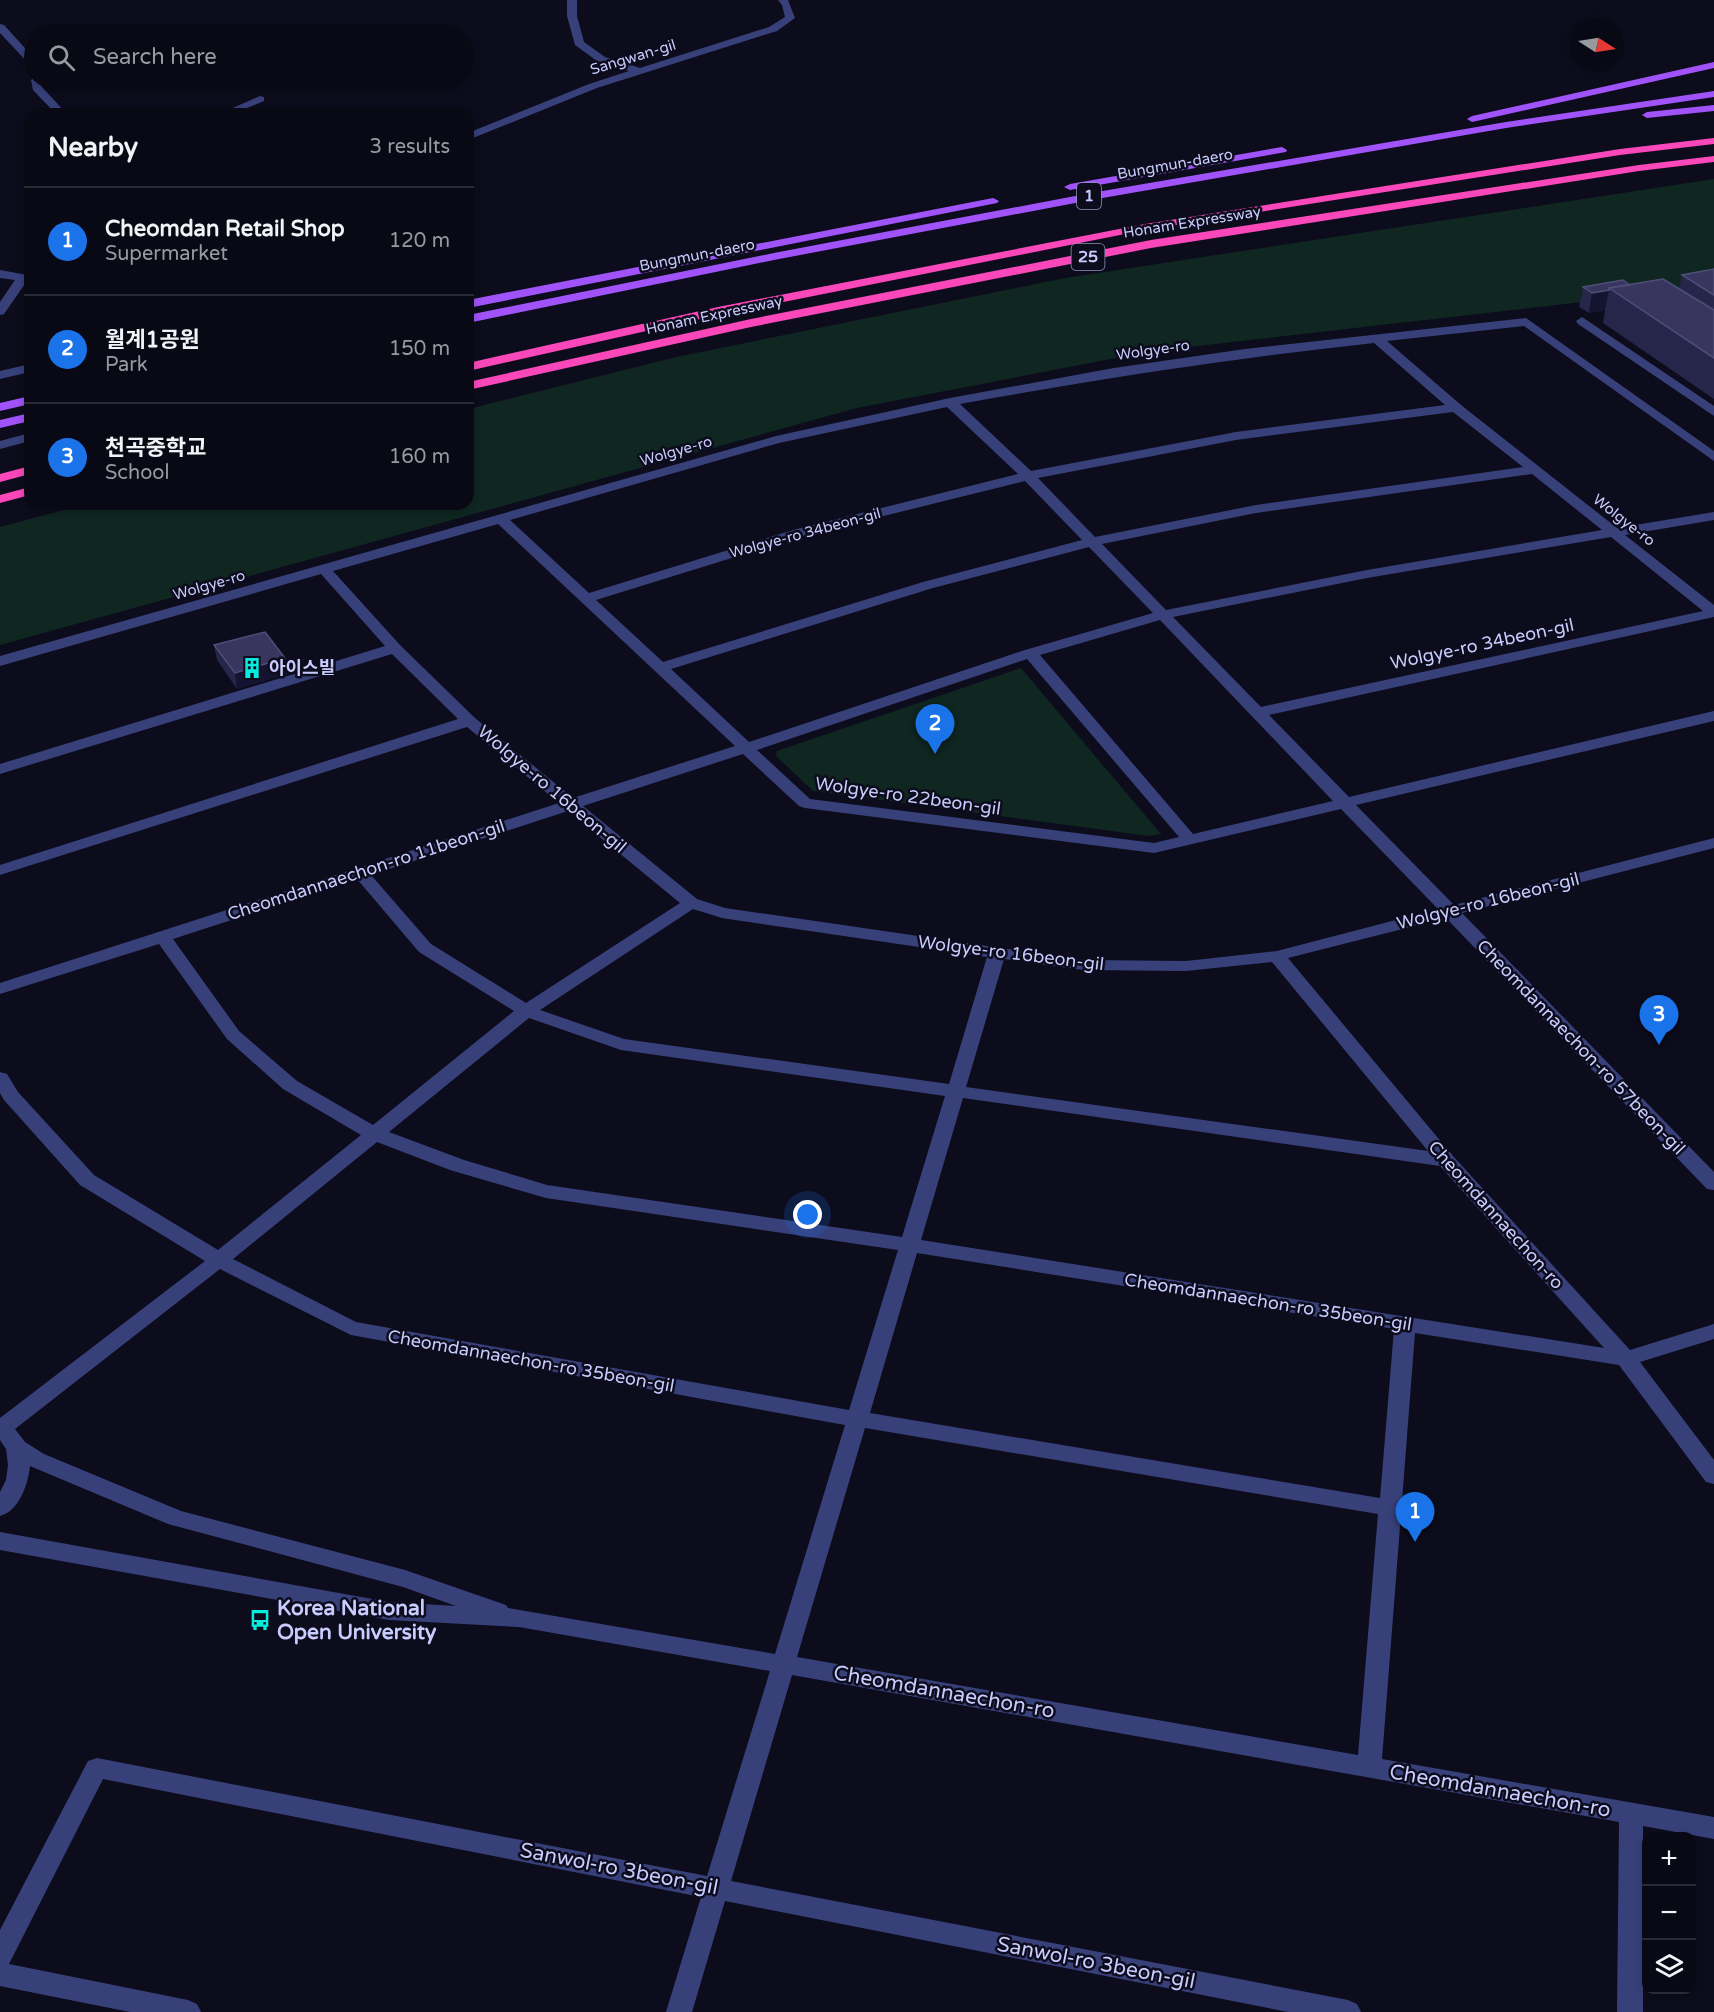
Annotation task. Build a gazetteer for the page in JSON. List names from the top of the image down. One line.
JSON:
{"streets":{"highway":["Honam Expressway","25"],"main road":["Bungmun-daero","1"],"street":["Sangwan-gil","Wolgye-ro","Wolgye-ro 34beon-gil","Wolgye-ro 16beon-gil","Wolgye-ro 22beon-gil","Cheomdannaechon-ro 11beon-gil","Cheomdannaechon-ro 57beon-gil","Cheomdannaechon-ro","Cheomdannaechon-ro 35beon-gil","Sanwol-ro 3beon-gil"]},"crossings":[["Wolgye-ro","Wolgye-ro 34beon-gil"],["Wolgye-ro","Wolgye-ro 16beon-gil"],["Wolgye-ro","Wolgye-ro 22beon-gil"],["Wolgye-ro 34beon-gil","Wolgye-ro 22beon-gil"],["Wolgye-ro 16beon-gil","Cheomdannaechon-ro 11beon-gil"],["Wolgye-ro 16beon-gil","Cheomdannaechon-ro 57beon-gil"],["Wolgye-ro 16beon-gil","Cheomdannaechon-ro"],["Wolgye-ro 22beon-gil","Cheomdannaechon-ro 11beon-gil"],["Cheomdannaechon-ro","Cheomdannaechon-ro 35beon-gil"]],"places":{"building":["아이스빌"],"bus stop":["Korea National Open University"]},"north":"right","page":{"search":"Search here","heading":["Nearby","3 results"],"list":[{"mark":"1","name":"Cheomdan Retail Shop","note":"Supermarket","value":"120 m"},{"mark":"2","name":"월계1공원","note":"Park","value":"150 m"},{"mark":"3","name":"천곡중학교","note":"School","value":"160 m"}],"pins":["2","3","1"],"map_buttons":["+","−"]}}
